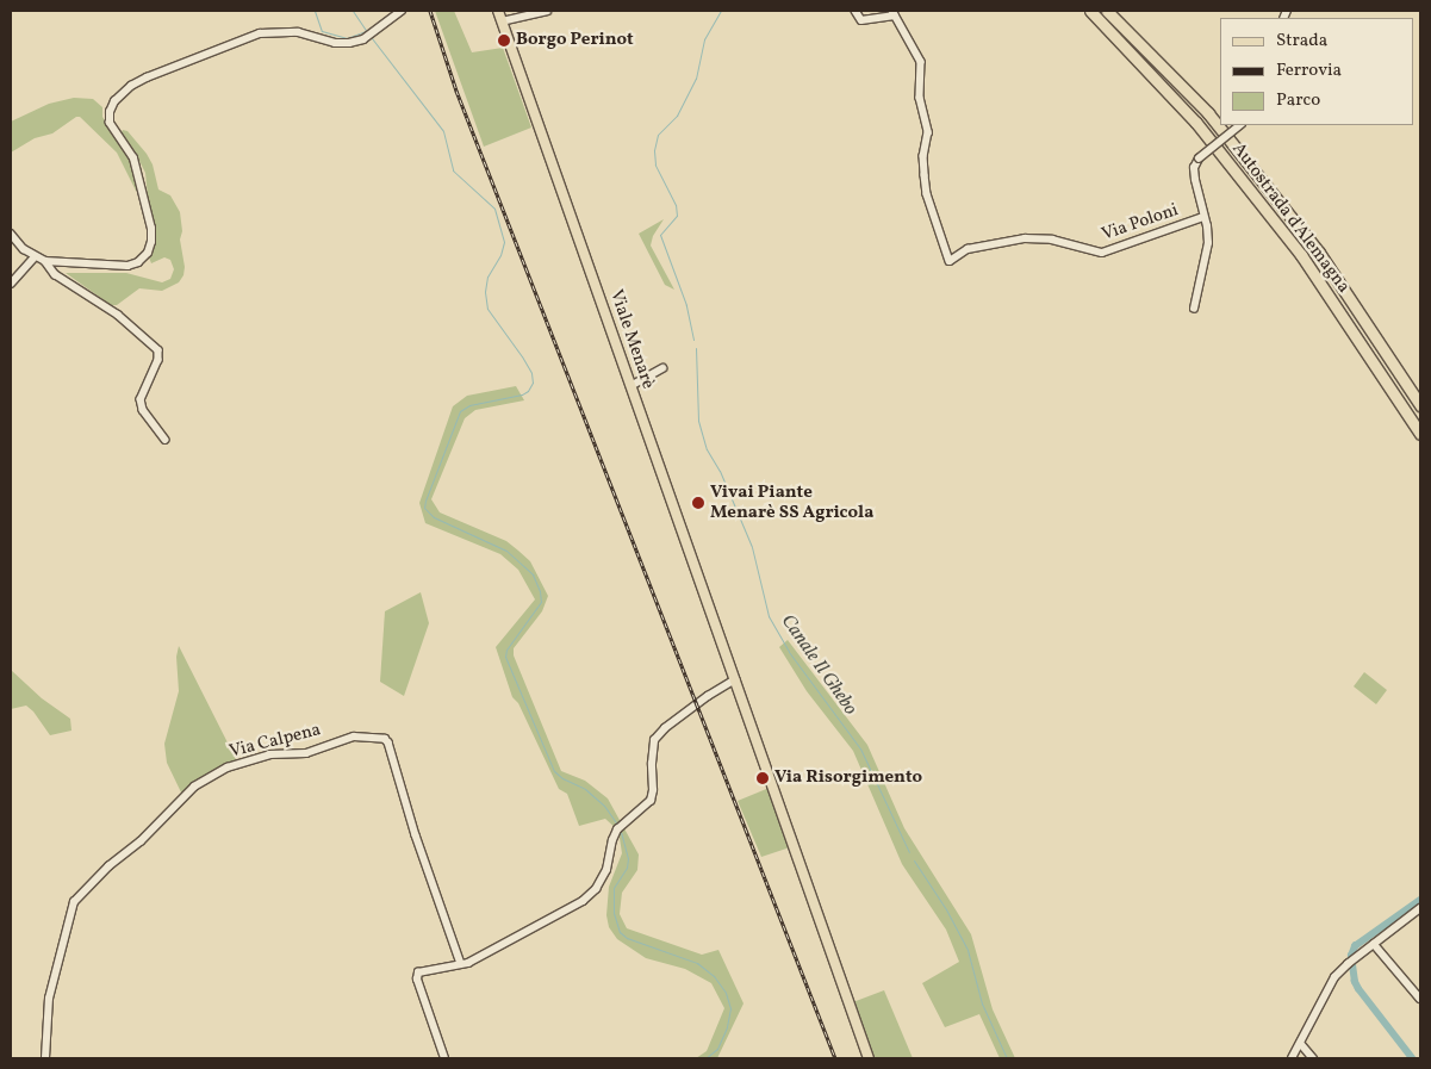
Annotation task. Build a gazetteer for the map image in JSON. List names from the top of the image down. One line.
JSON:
{"streets":{"highway":["Autostrada d'Alemagna"],"main road":["Viale Menarè"],"street":["Via Poloni","Via Calpena"]},"water":["Canale Il Ghebo"],"places":["Borgo Perinot","Vivai Piante Menarè SS Agricola","Via Risorgimento"],"legend":["Strada","Ferrovia","Parco"]}
